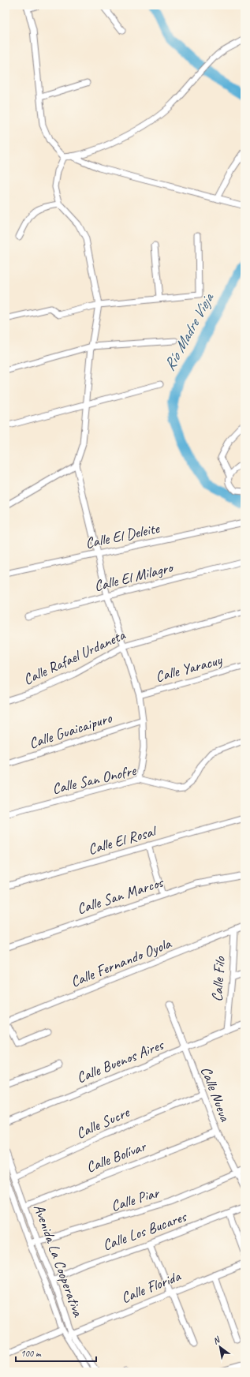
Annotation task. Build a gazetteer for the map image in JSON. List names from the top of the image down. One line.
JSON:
{"streets":{"street":["Calle El Deleite","Calle El Milagro","Calle Rafael Urdaneta","Calle Yaracuy","Calle Guaicaipuro","Calle San Onofre","Calle El Rosal","Calle San Marcos","Calle Fernando Oyola","Calle Filo","Calle Buenos Aires","Calle Nueva","Calle Sucre","Calle Bolívar","Calle Piar","Calle Los Bucares","Avenida La Cooperativa","Calle Florida"]},"crossings":[["Calle Fernando Oyola","Calle Filo"],["Calle Filo","Calle Buenos Aires"],["Calle Buenos Aires","Calle Nueva"],["Calle Nueva","Calle Sucre"],["Calle Nueva","Calle Bolívar"],["Calle Nueva","Calle Piar"],["Calle Sucre","Avenida La Cooperativa"],["Calle Bolívar","Avenida La Cooperativa"],["Calle Piar","Avenida La Cooperativa"],["Calle Los Bucares","Avenida La Cooperativa"],["Avenida La Cooperativa","Calle Florida"]],"water":["Río Madre Vieja"],"scale_bar":"100 m","north":"top left"}
